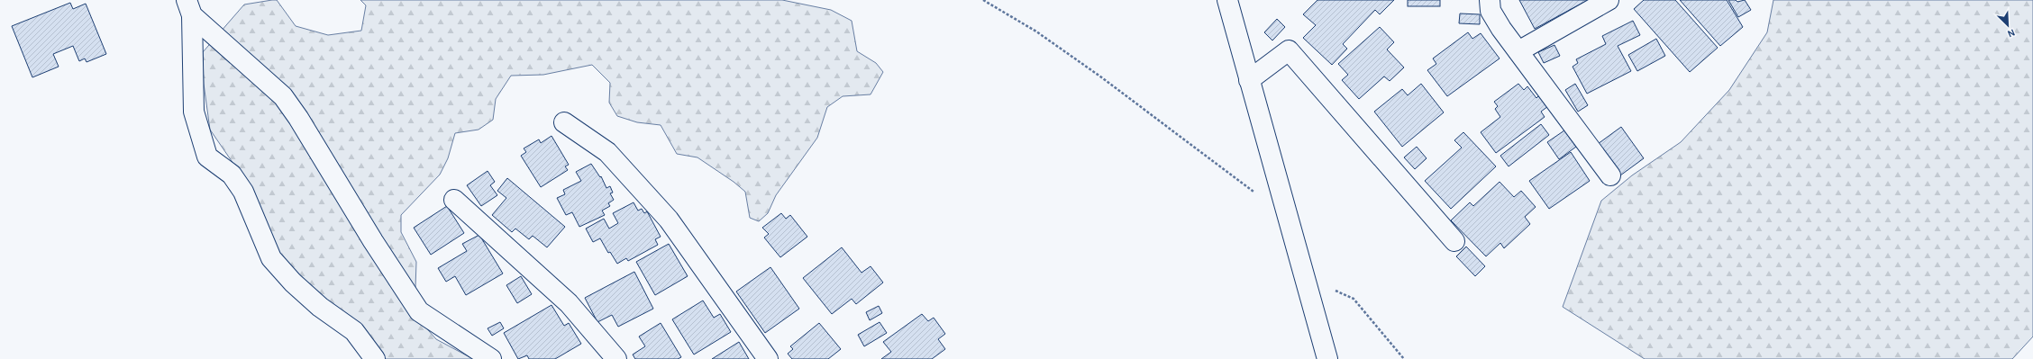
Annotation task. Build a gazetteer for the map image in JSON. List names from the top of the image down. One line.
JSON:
{"north":"bottom right"}
